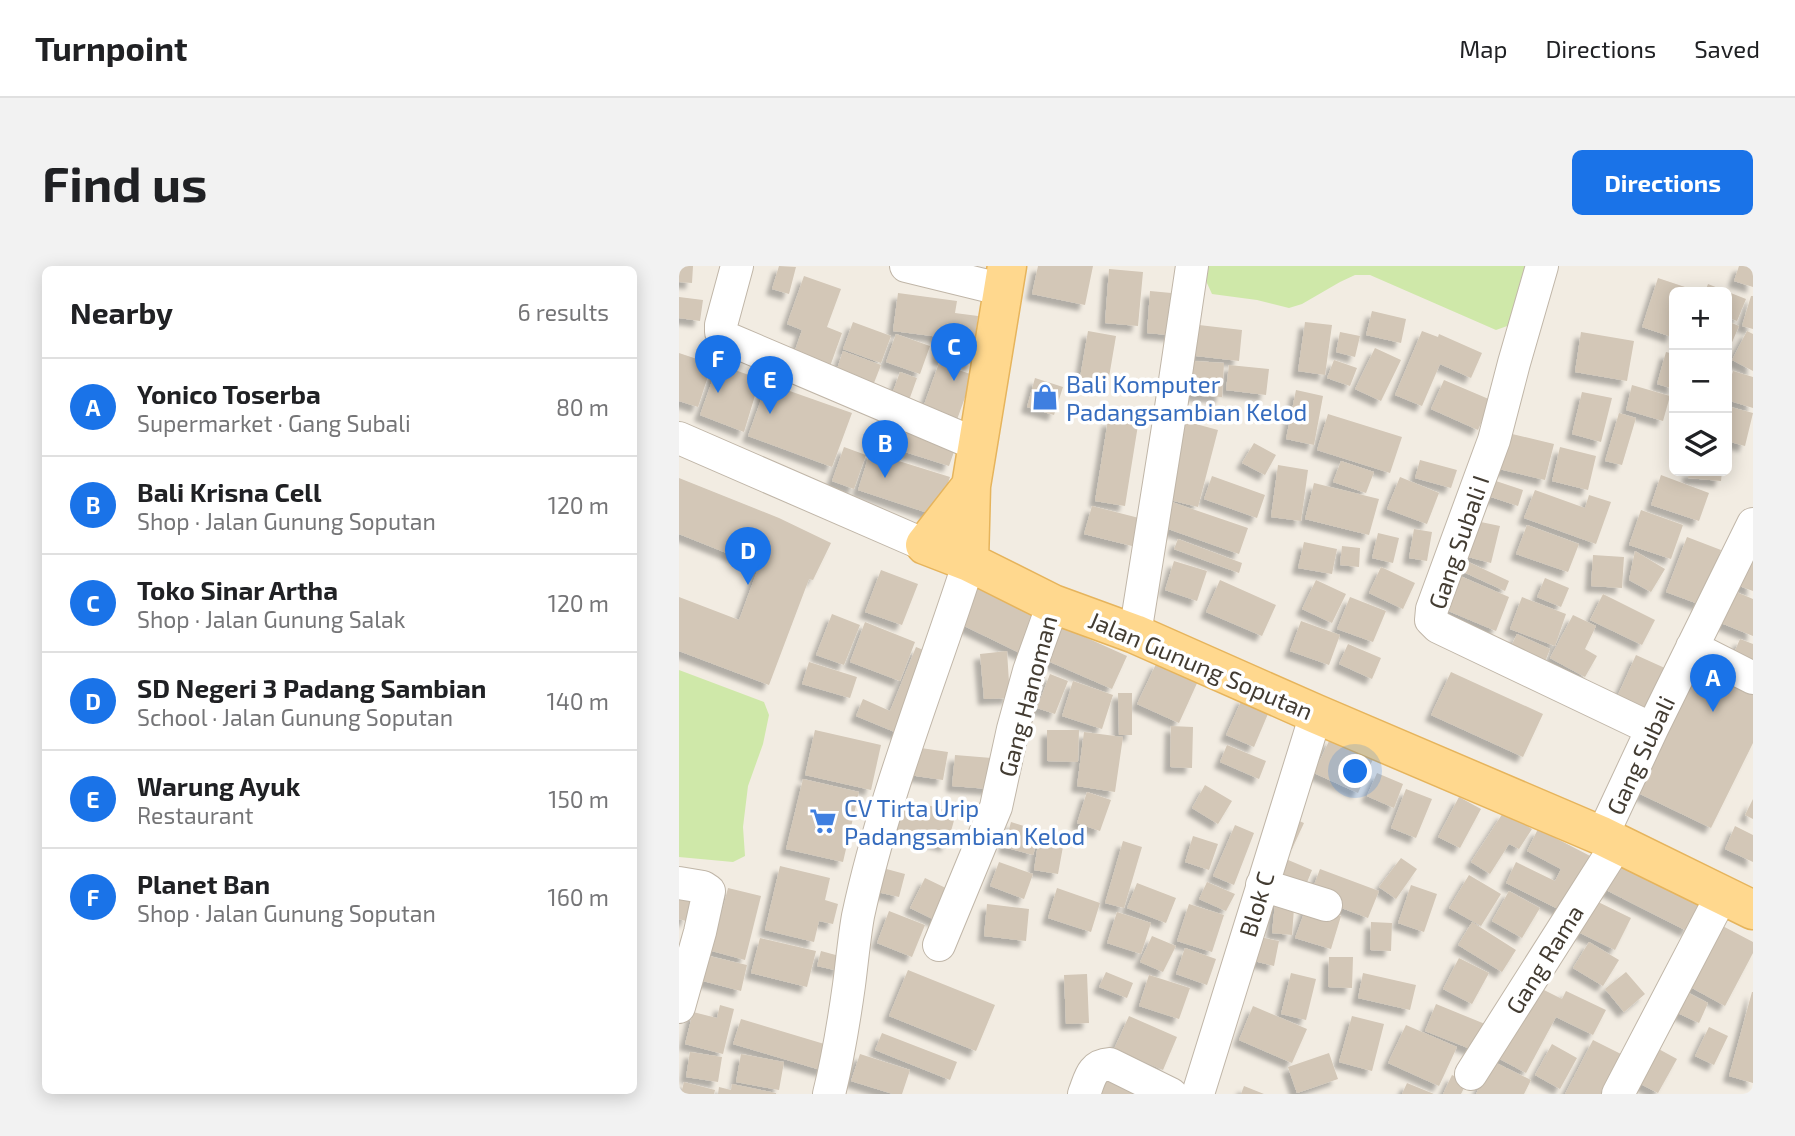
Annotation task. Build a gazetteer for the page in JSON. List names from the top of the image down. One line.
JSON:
{"streets":{"main road":["Jalan Gunung Soputan"],"street":["Gang Subali I","Gang Hanoman","Gang Subali","Blok C","Gang Rama"]},"crossings":[["Gang Subali I","Gang Subali"],["Jalan Gunung Soputan","Gang Hanoman"],["Jalan Gunung Soputan","Gang Subali"],["Jalan Gunung Soputan","Blok C"],["Jalan Gunung Soputan","Gang Rama"],["Gang Subali","Gang Rama"]],"places":{"shop":["Bali Komputer Padangsambian Kelod"],"supermarket":["CV Tirta Urip Padangsambian Kelod"]},"page":{"header":"Turnpoint","nav":["Map","Directions","Saved"],"buttons":"Directions","title":"Find us","heading":["Nearby","6 results"],"map_buttons":["+","−"],"pins":["C","F","E","B","D","A"],"list":[{"mark":"A","name":"Yonico Toserba","note":"Supermarket · Gang Subali","value":"80 m"},{"mark":"B","name":"Bali Krisna Cell","note":"Shop · Jalan Gunung Soputan","value":"120 m"},{"mark":"C","name":"Toko Sinar Artha","note":"Shop · Jalan Gunung Salak","value":"120 m"},{"mark":"D","name":"SD Negeri 3 Padang Sambian","note":"School · Jalan Gunung Soputan","value":"140 m"},{"mark":"E","name":"Warung Ayuk","note":"Restaurant","value":"150 m"},{"mark":"F","name":"Planet Ban","note":"Shop · Jalan Gunung Soputan","value":"160 m"}]}}
